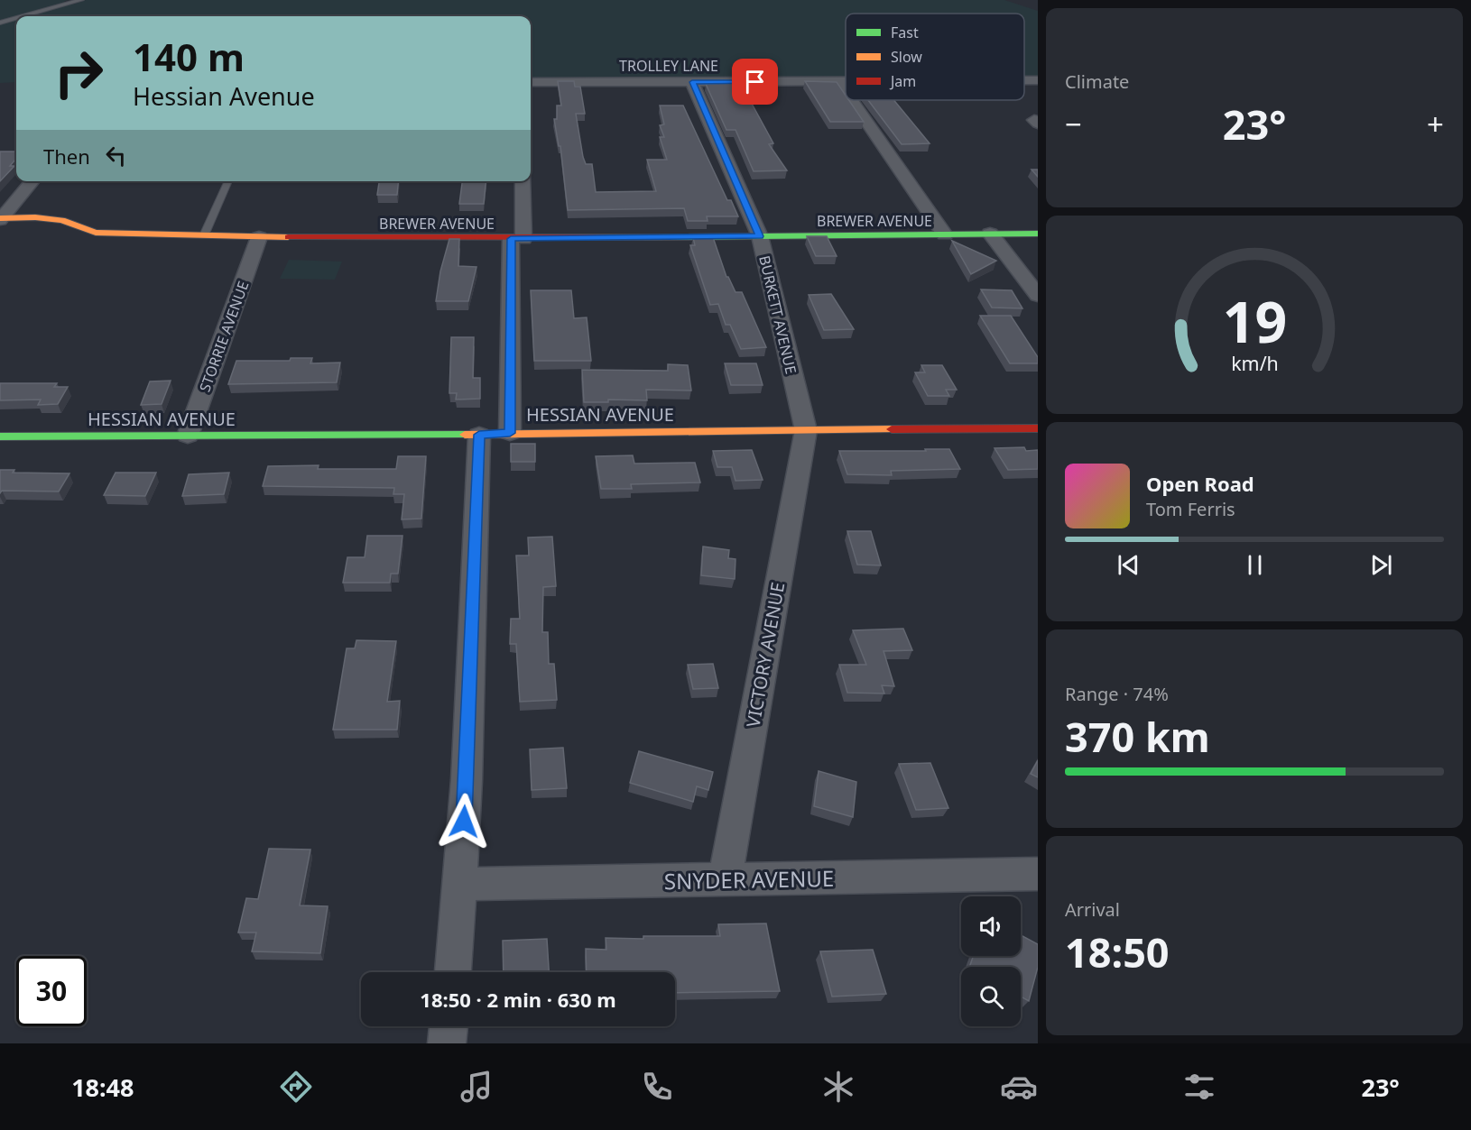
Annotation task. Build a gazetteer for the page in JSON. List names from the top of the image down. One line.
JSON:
{"streets":{"street":["TROLLEY LANE","BREWER AVENUE","BURKETT AVENUE","STORRIE AVENUE","HESSIAN AVENUE","VICTORY AVENUE","SNYDER AVENUE"]},"crossings":[["TROLLEY LANE","BURKETT AVENUE"],["BREWER AVENUE","BURKETT AVENUE"],["BREWER AVENUE","STORRIE AVENUE"],["BURKETT AVENUE","HESSIAN AVENUE"],["BURKETT AVENUE","VICTORY AVENUE"],["STORRIE AVENUE","HESSIAN AVENUE"],["HESSIAN AVENUE","VICTORY AVENUE"],["VICTORY AVENUE","SNYDER AVENUE"]],"legend":["Fast","Slow","Jam"],"page":{"tile":["Climate",["Range · 74%","370 km"],["Arrival","18:50"]],"turn":["140 m","Hessian Avenue"],"heat":["−","23°","+"],"then":"Then","song":["Open Road","Tom Ferris"],"limit":"30","trip":"18:50 · 2 min · 630 m","tabs":["18:48","23°"],"gauge":["19","km/h"]}}
